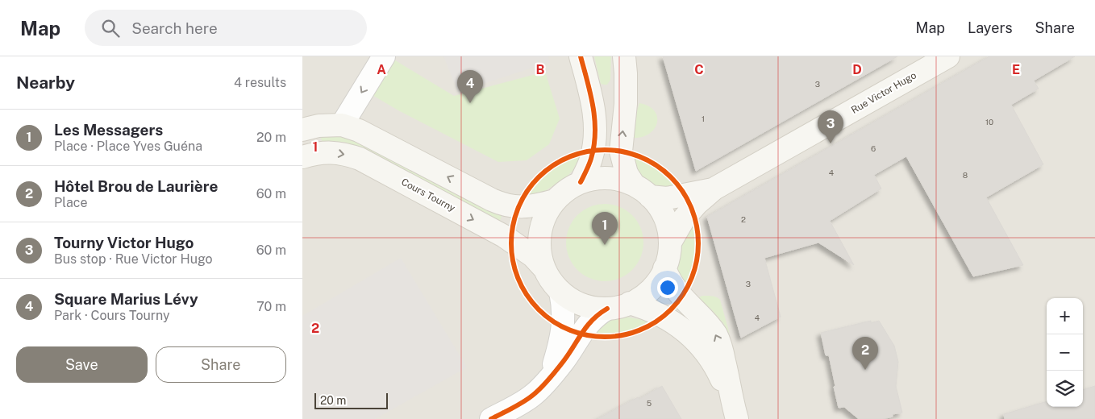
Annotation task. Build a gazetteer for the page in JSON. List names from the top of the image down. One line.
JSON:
{"streets":{"main road":["Rue Victor Hugo","Cours Tourny"]},"crossings":[["Rue Victor Hugo","Cours Tourny"]],"house_numbers":["3","1","10","6","4","8","2","3","4","5"],"scale_bar":"20 m","page":{"header":"Map","search":"Search here","nav":["Map","Layers","Share"],"heading":["Nearby","4 results"],"pins":["4","3","1","2"],"list":[{"mark":"1","name":"Les Messagers","note":"Place · Place Yves Guéna","value":"20 m"},{"mark":"2","name":"Hôtel Brou de Laurière","note":"Place","value":"60 m"},{"mark":"3","name":"Tourny Victor Hugo","note":"Bus stop · Rue Victor Hugo","value":"60 m"},{"mark":"4","name":"Square Marius Lévy","note":"Park · Cours Tourny","value":"70 m"}],"map_buttons":["+","−"],"buttons":["Save","Share"],"scale":"20 m"},"grid":{"columns":["A","B","C","D","E"],"rows":["1","2"]}}
